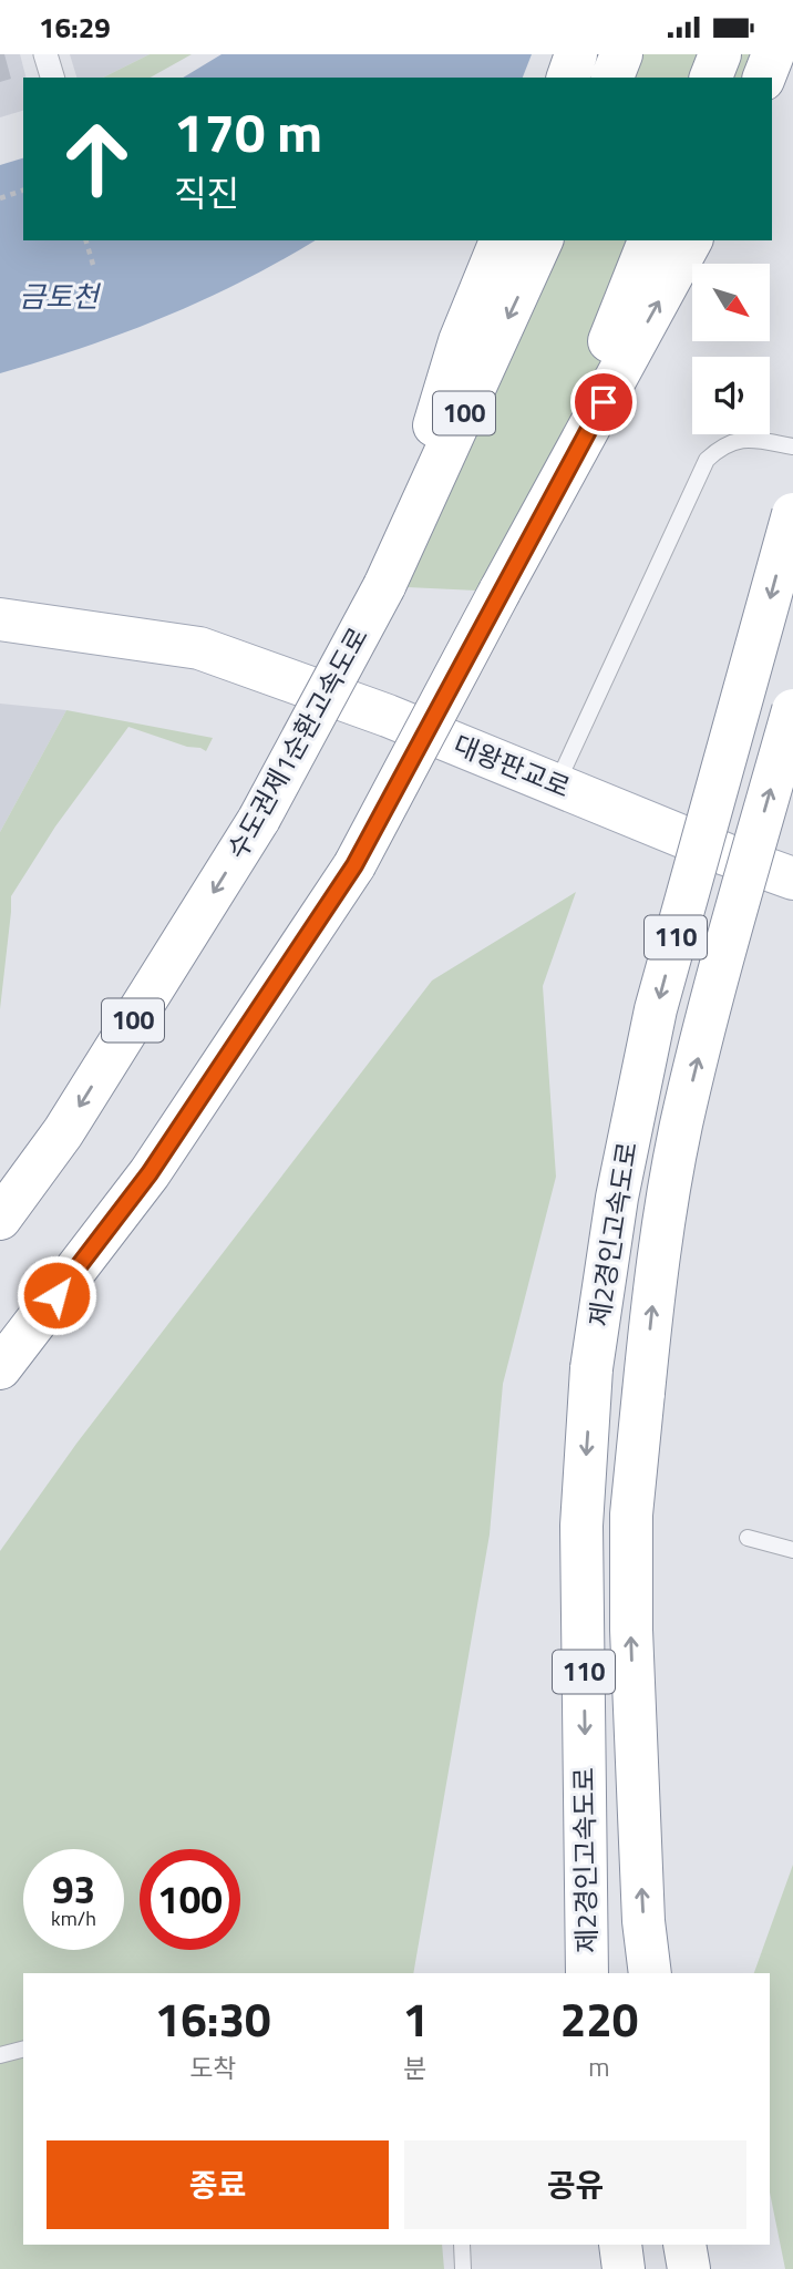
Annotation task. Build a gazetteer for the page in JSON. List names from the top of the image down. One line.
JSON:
{"streets":{"main road":["100","수도권제1순환고속도로","대왕판교로","110","제2경인고속도로"]},"water":["금토천"],"north":"bottom right","page":{"status":"16:29","turn":["170 m","직진"],"speed":"93 km/h","limit":"100","eta":["16:30","도착","1","분","220","m"],"buttons":["종료","공유"]}}
